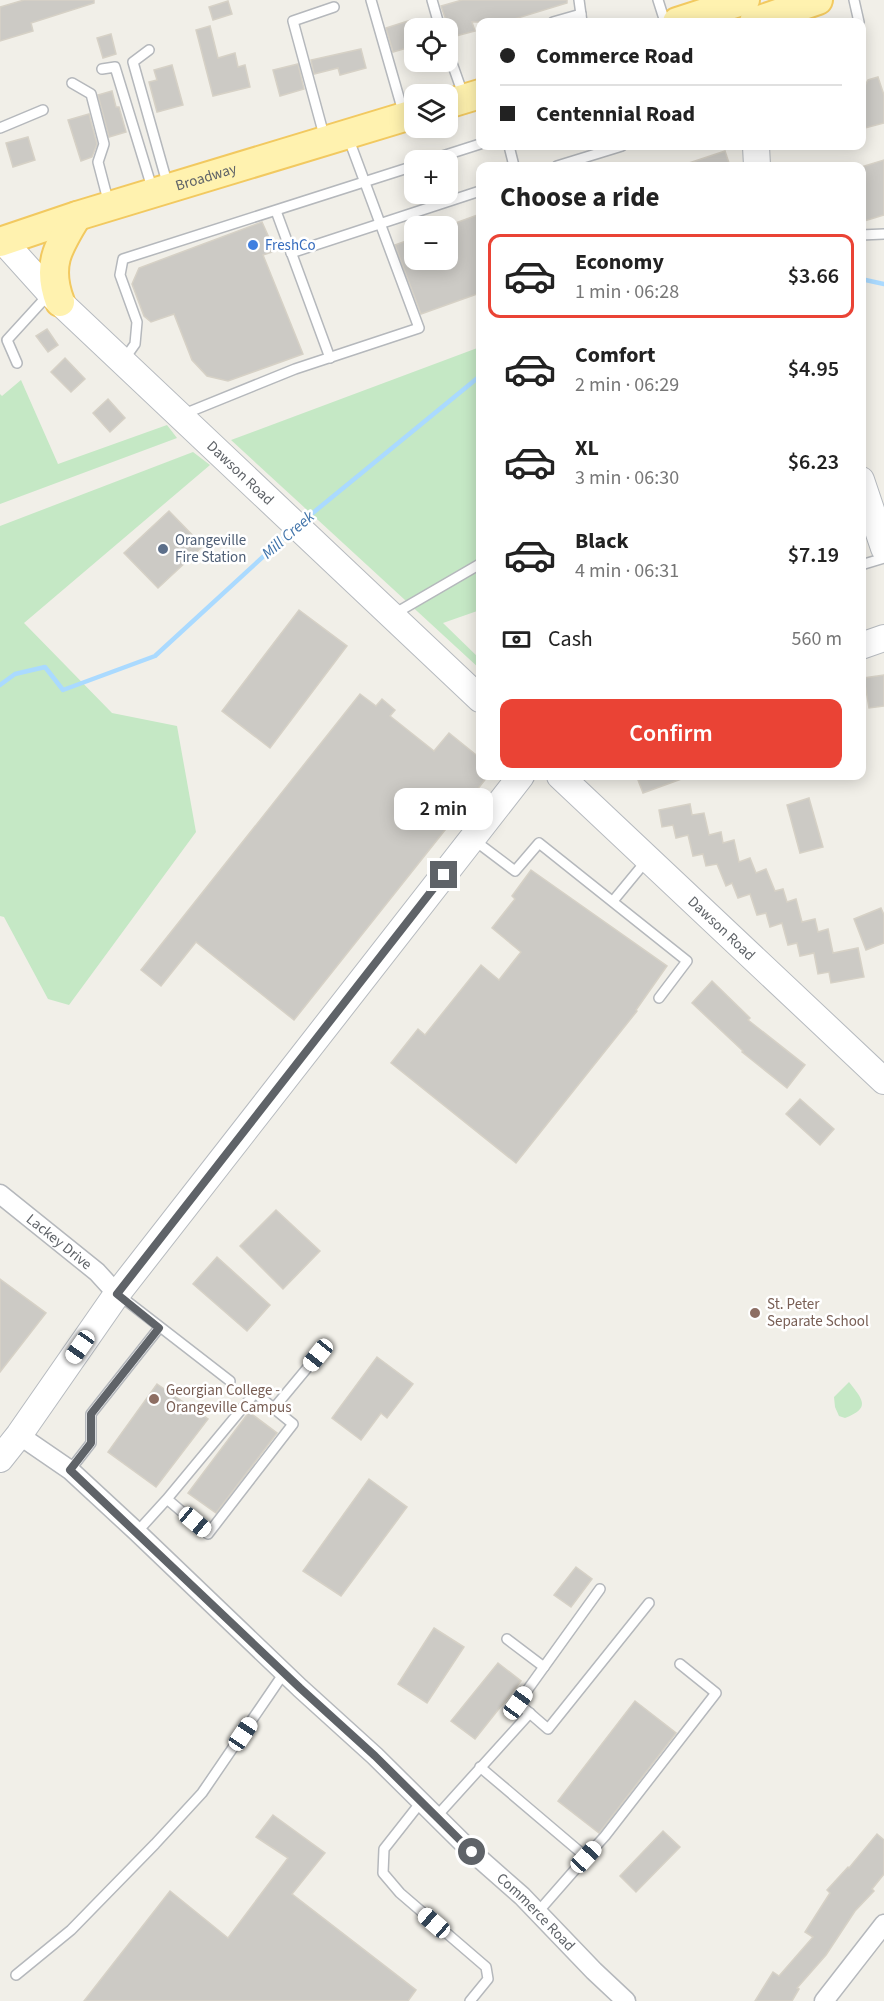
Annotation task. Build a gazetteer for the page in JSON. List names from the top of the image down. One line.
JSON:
{"streets":{"main road":["Broadway"],"street":["Dawson Road","Lackey Drive","Commerce Road"]},"crossings":[["Broadway","Dawson Road"]],"water":["Mill Creek"],"places":["FreshCo","Orangeville Fire Station","St. Peter Separate School","Georgian College - Orangeville Campus"],"page":{"map_buttons":["+","−"],"banner":["Commerce Road","Centennial Road"],"heading":"Choose a ride","list":[{"name":"Economy","note":"1 min · 06:28","value":"$3.66"},{"name":"Comfort","note":"2 min · 06:29","value":"$4.95"},{"name":"XL","note":"3 min · 06:30","value":"$6.23"},{"name":"Black","note":"4 min · 06:31","value":"$7.19"}],"pay":["Cash","560 m"],"buttons":"Confirm","bubble":"2 min"}}
